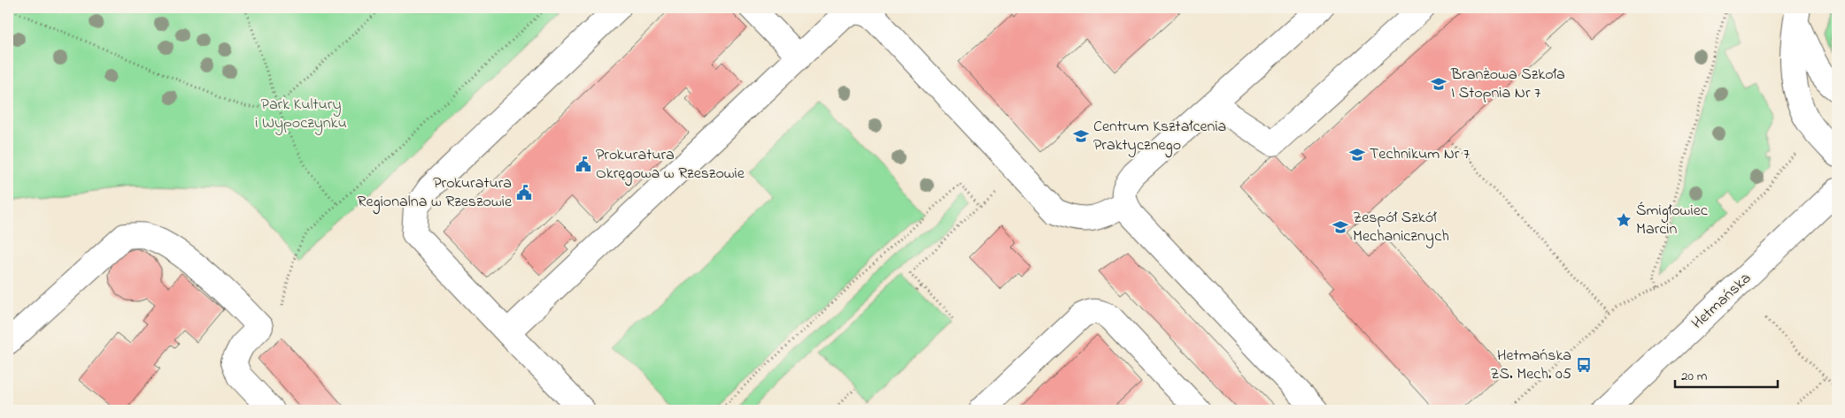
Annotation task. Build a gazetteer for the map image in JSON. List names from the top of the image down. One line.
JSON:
{"streets":{"street":["Hetmańska"]},"parks":["Park Kultury i Wypoczynku"],"places":{"school or university":["Branżowa Szkoła I Stopnia Nr 7","Centrum Kształcenia Praktycznego","Technikum Nr 7","Zespół Szkół Mechanicznych"],"public building":["Prokuratura Okręgowa w Rzeszowie","Prokuratura Regionalna w Rzeszowie"],"place":["Śmigłowiec Marcin"],"bus stop":["Hetmańska ZS. Mech. 05"]},"scale_bar":"20 m"}
